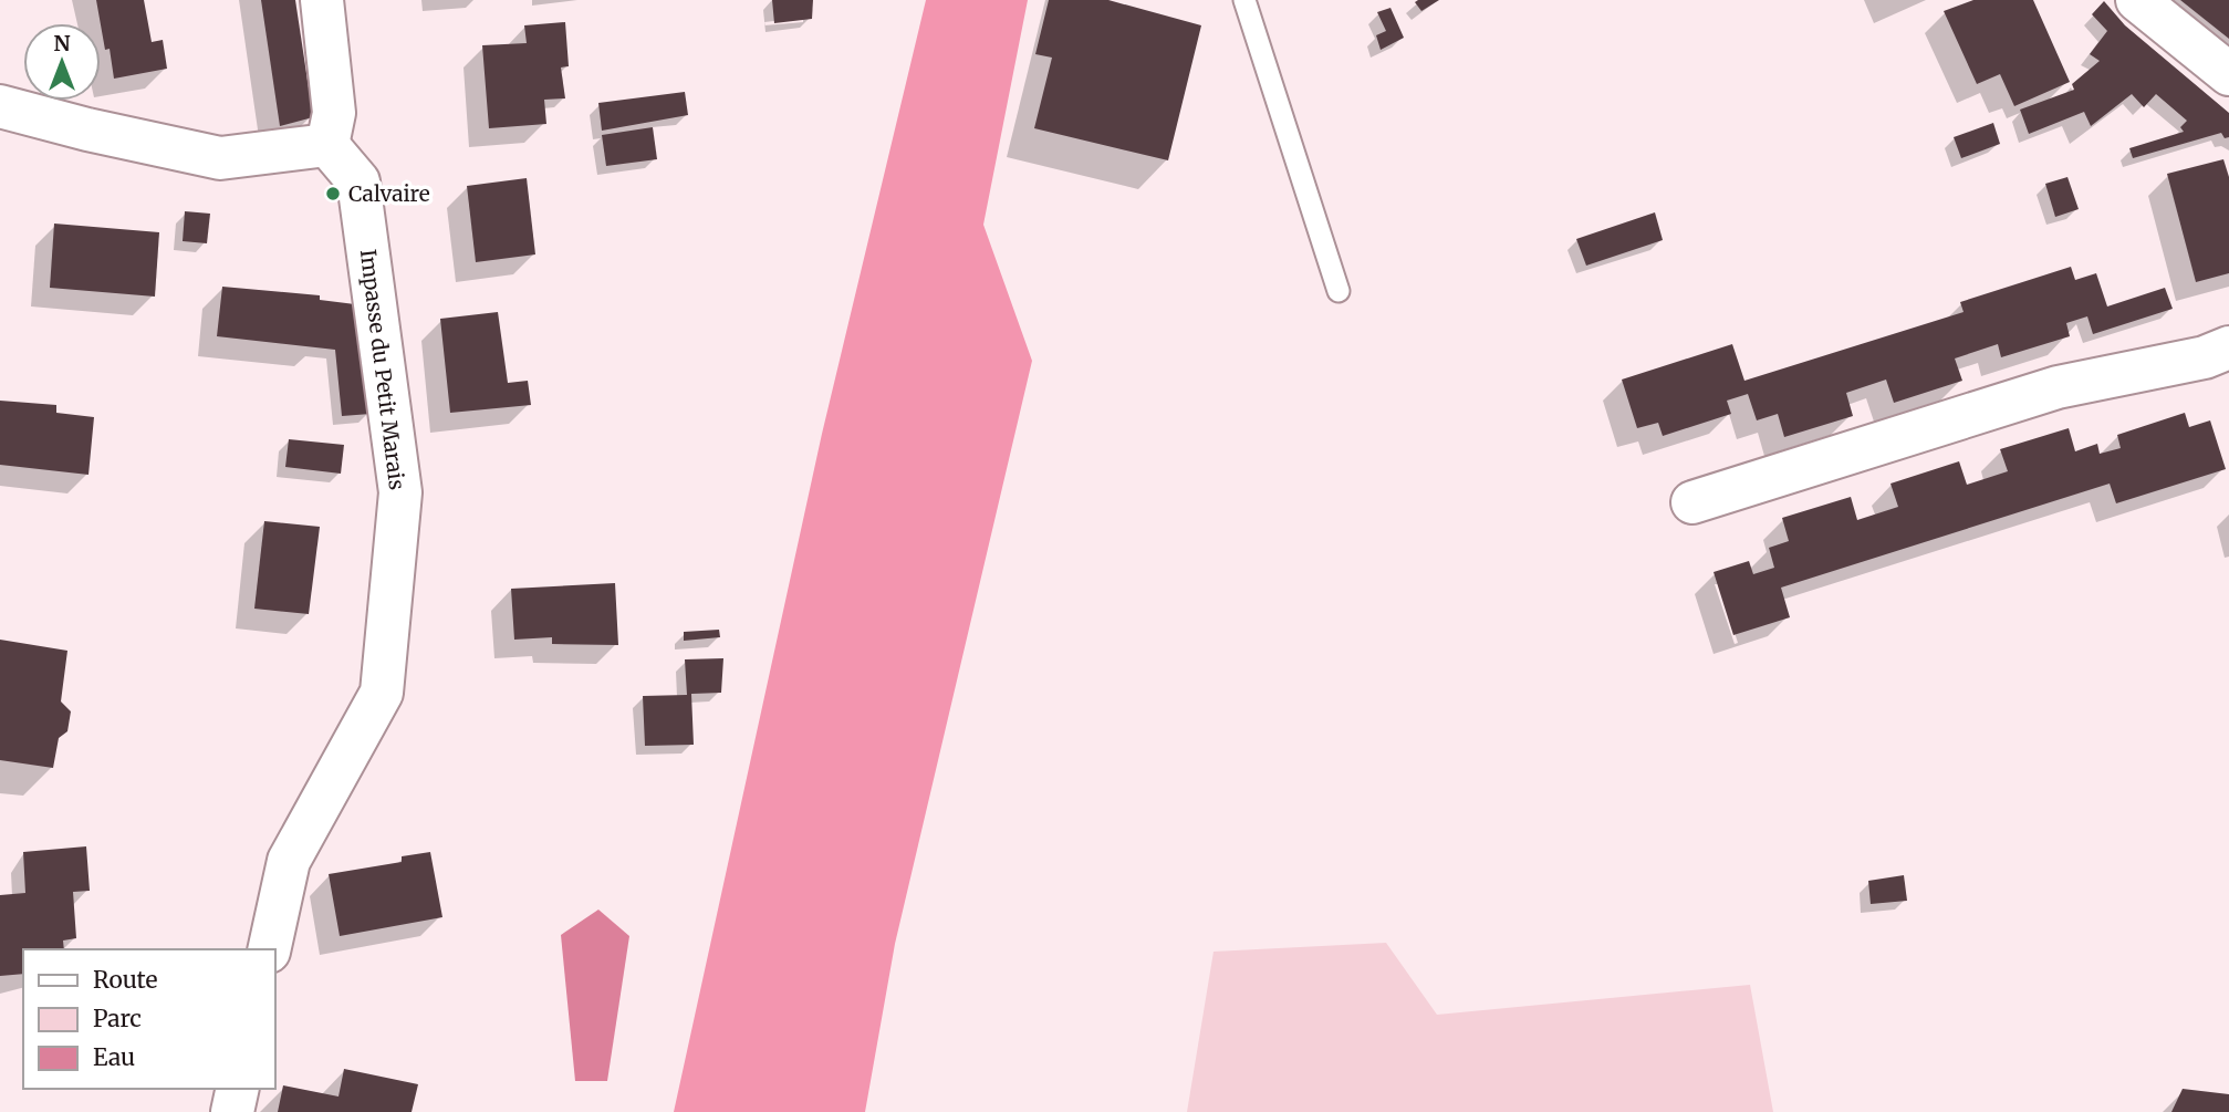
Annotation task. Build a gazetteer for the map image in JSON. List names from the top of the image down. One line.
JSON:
{"streets":{"street":["Impasse du Petit Marais"]},"places":["Calvaire"],"legend":["Route","Parc","Eau"],"north":"top"}
